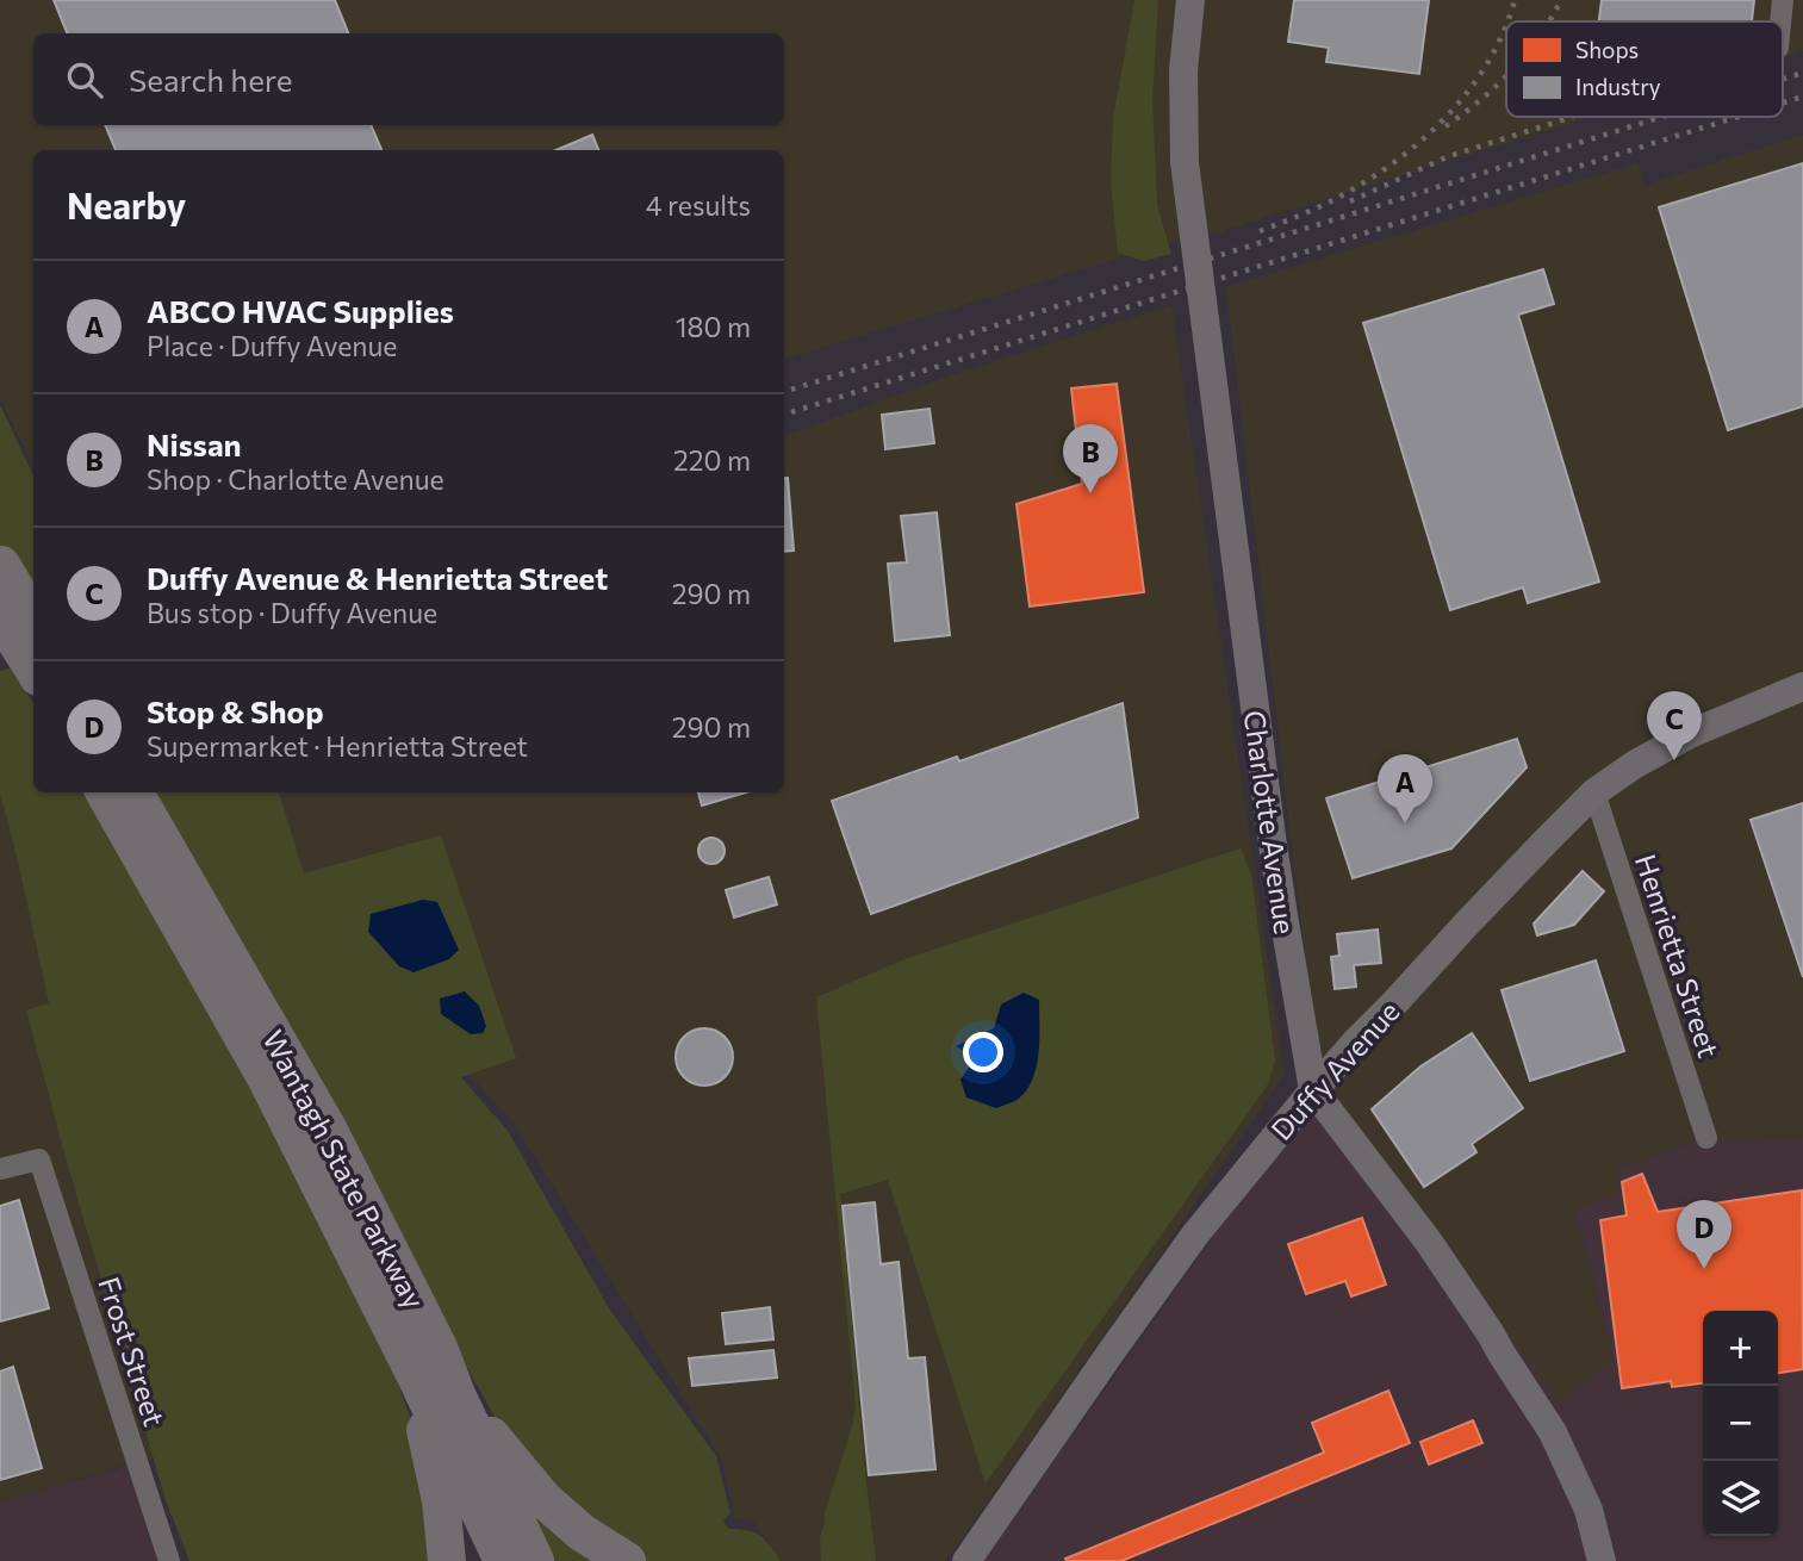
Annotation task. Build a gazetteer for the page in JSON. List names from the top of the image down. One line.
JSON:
{"streets":{"highway":["Wantagh State Parkway"],"street":["Charlotte Avenue","Henrietta Street","Duffy Avenue","Frost Street"]},"crossings":[["Charlotte Avenue","Duffy Avenue"],["Henrietta Street","Duffy Avenue"]],"legend":["Shops","Industry"],"page":{"search":"Search here","heading":["Nearby","4 results"],"list":[{"mark":"A","name":"ABCO HVAC Supplies","note":"Place · Duffy Avenue","value":"180 m"},{"mark":"B","name":"Nissan","note":"Shop · Charlotte Avenue","value":"220 m"},{"mark":"C","name":"Duffy Avenue & Henrietta Street","note":"Bus stop · Duffy Avenue","value":"290 m"},{"mark":"D","name":"Stop & Shop","note":"Supermarket · Henrietta Street","value":"290 m"}],"pins":["B","C","A","D"],"map_buttons":["+","−"]}}
